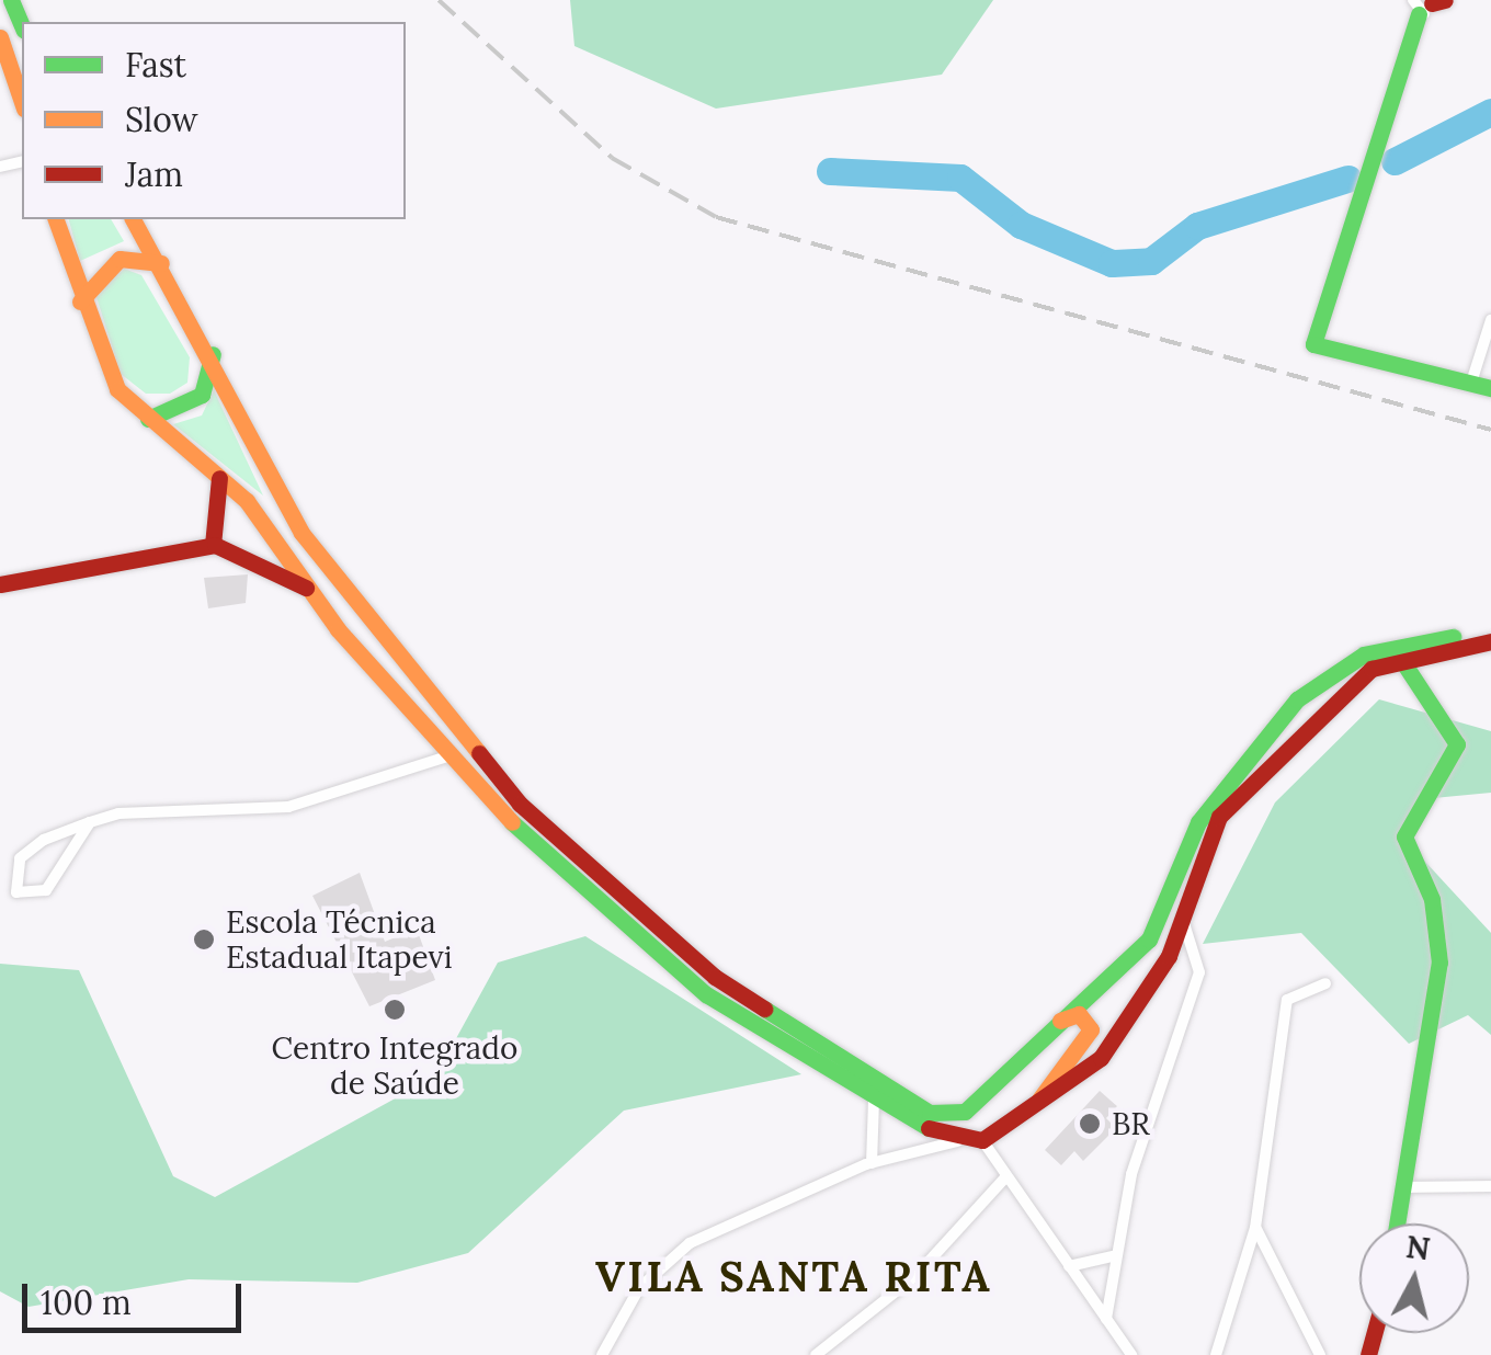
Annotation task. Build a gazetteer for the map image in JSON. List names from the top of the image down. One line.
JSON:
{"districts":["VILA SANTA RITA"],"places":["Escola Técnica Estadual Itapevi","Centro Integrado de Saúde","BR"],"legend":["Fast","Slow","Jam"],"scale_bar":"100 m","north":"top"}
